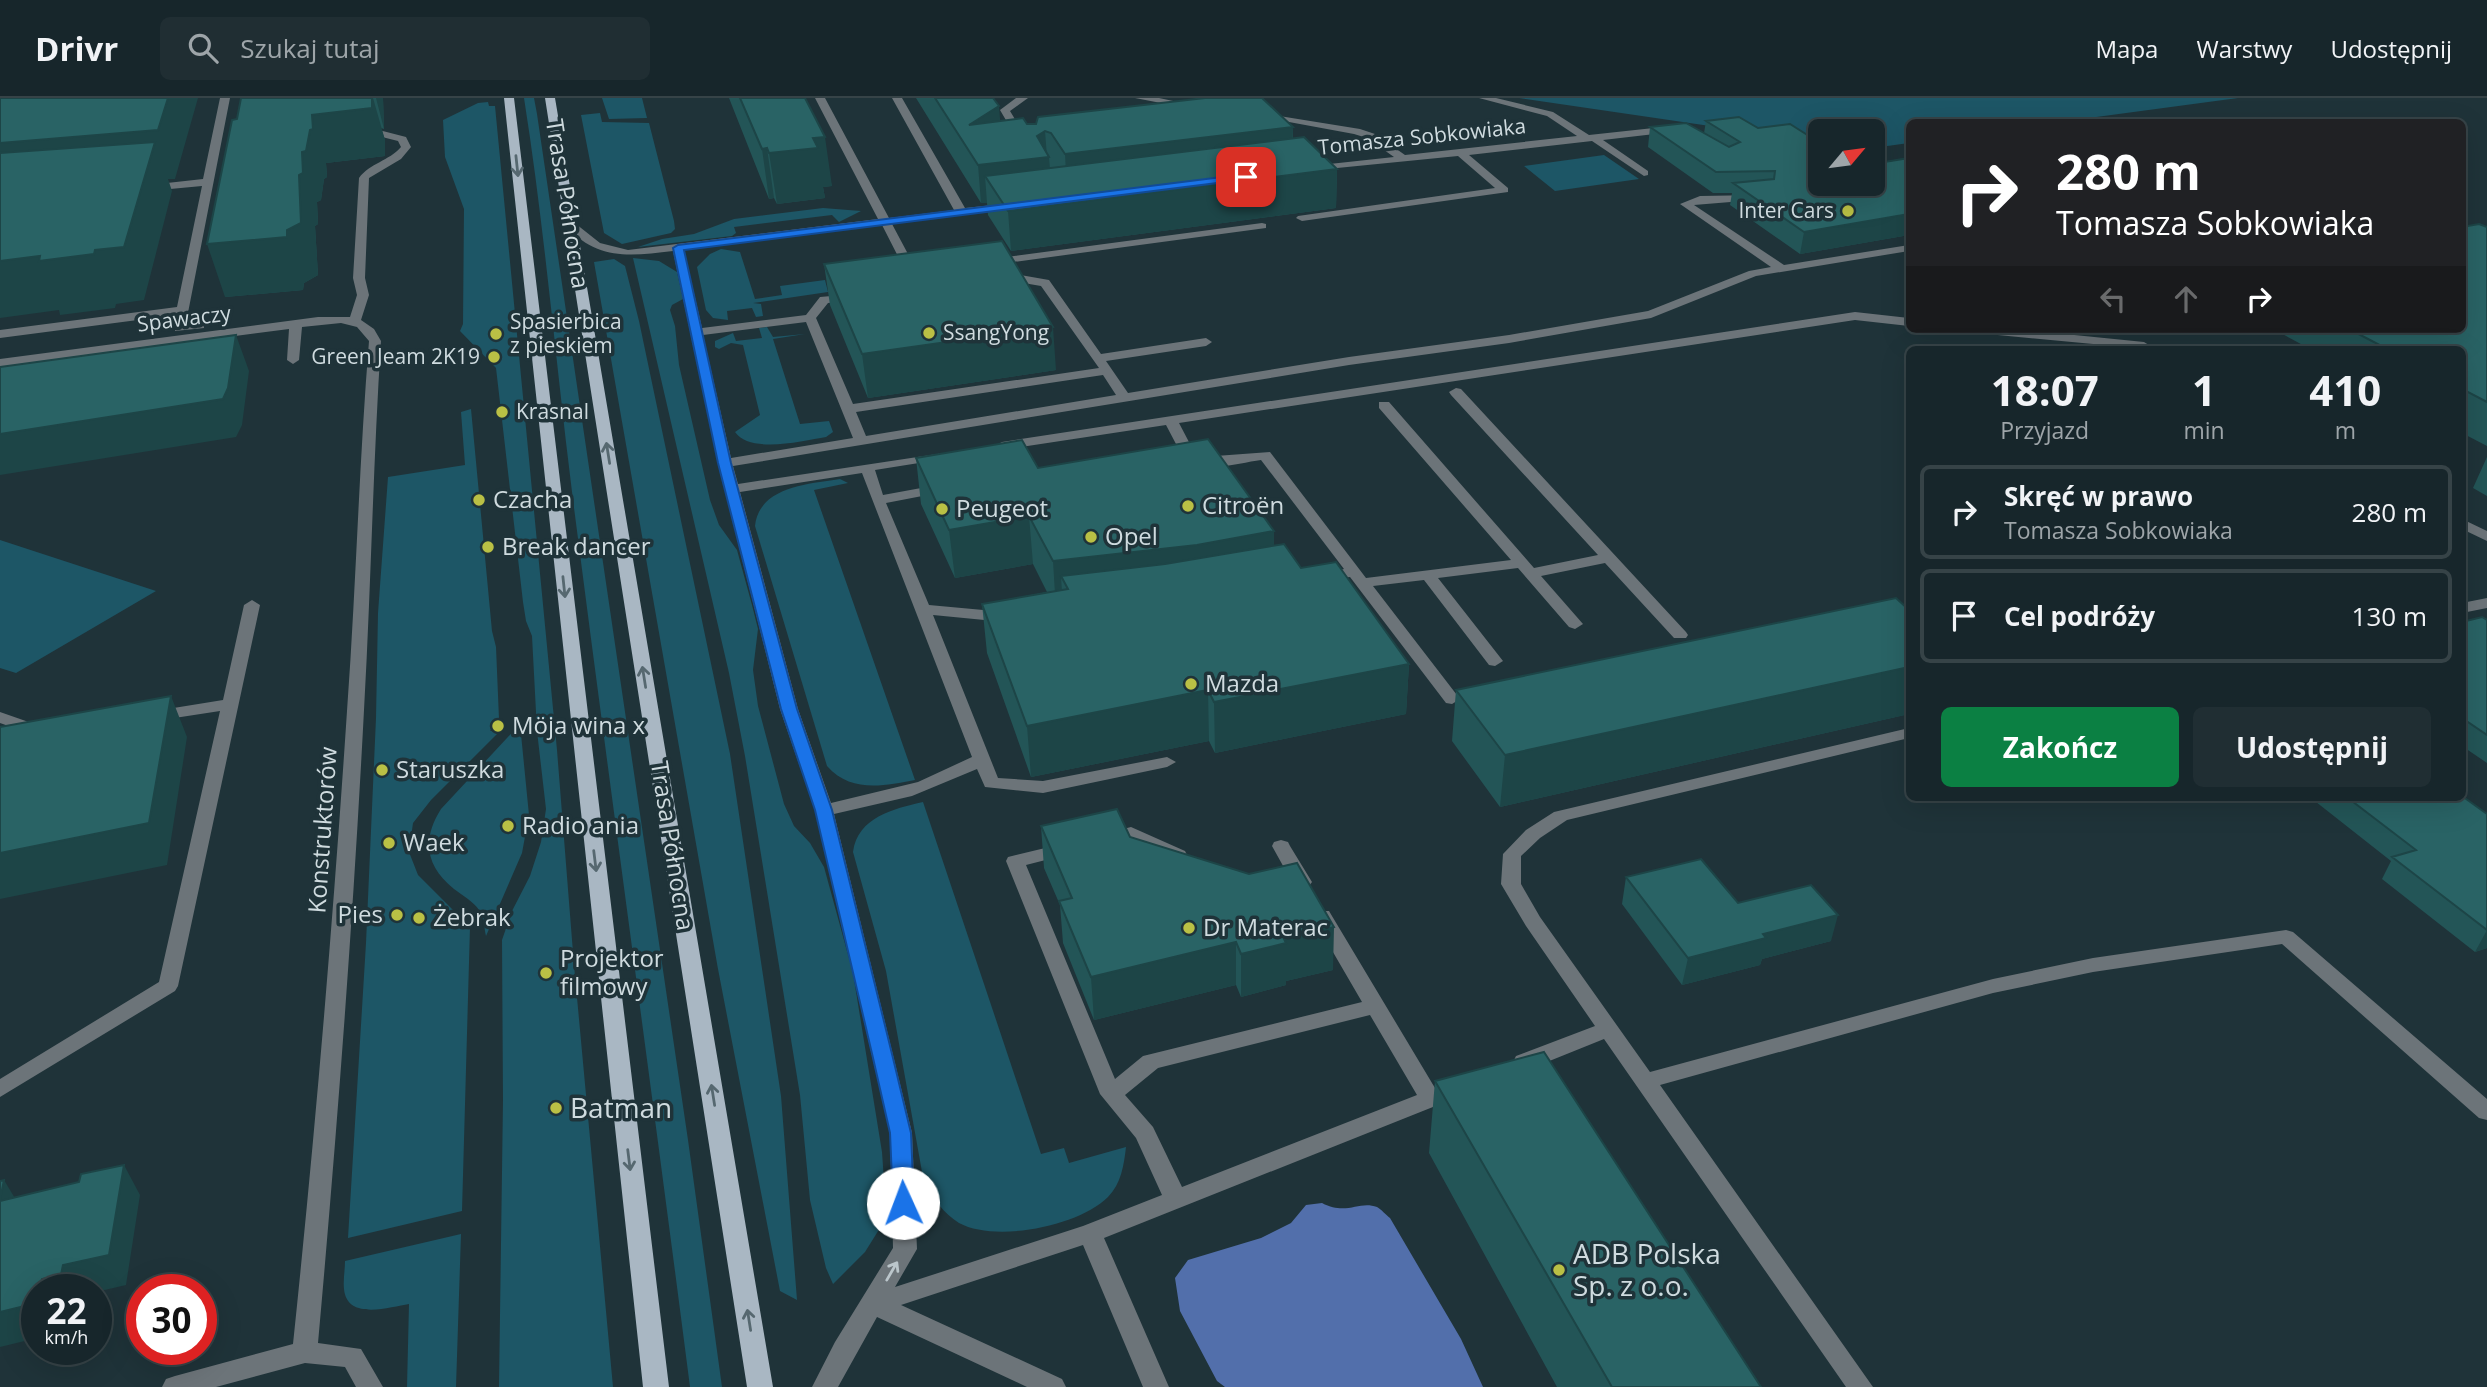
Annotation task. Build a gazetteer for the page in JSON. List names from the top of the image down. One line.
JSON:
{"streets":{"main road":["Trasa Północna"],"street":["Tomasza Sobkowiaka","Spawaczy","Konstruktorów"]},"crossings":[["Spawaczy","Konstruktorów"]],"places":["Inter Cars","SsangYong","Spasierbica z pieskiem","Green Jeam 2K19","Krasnal","Czacha","Citroën","Peugeot","Opel","Break dancer","Mazda","Möja wina x","Staruszka","Radio ania","Waek","Pies","Żebrak","Dr Materac","Projektor filmowy","Batman","ADB Polska Sp. z o.o."],"north":"top right","page":{"header":"Drivr","search":"Szukaj tutaj","nav":["Mapa","Warstwy","Udostępnij"],"turn":["280 m","Tomasza Sobkowiaka"],"eta":["18:07","Przyjazd","1","min","410","m"],"list":[{"name":"Skręć w prawo","note":"Tomasza Sobkowiaka","value":"280 m"},{"name":"Cel podróży","value":"130 m"}],"buttons":["Zakończ","Udostępnij"],"speed":"22 km/h","limit":"30"}}
